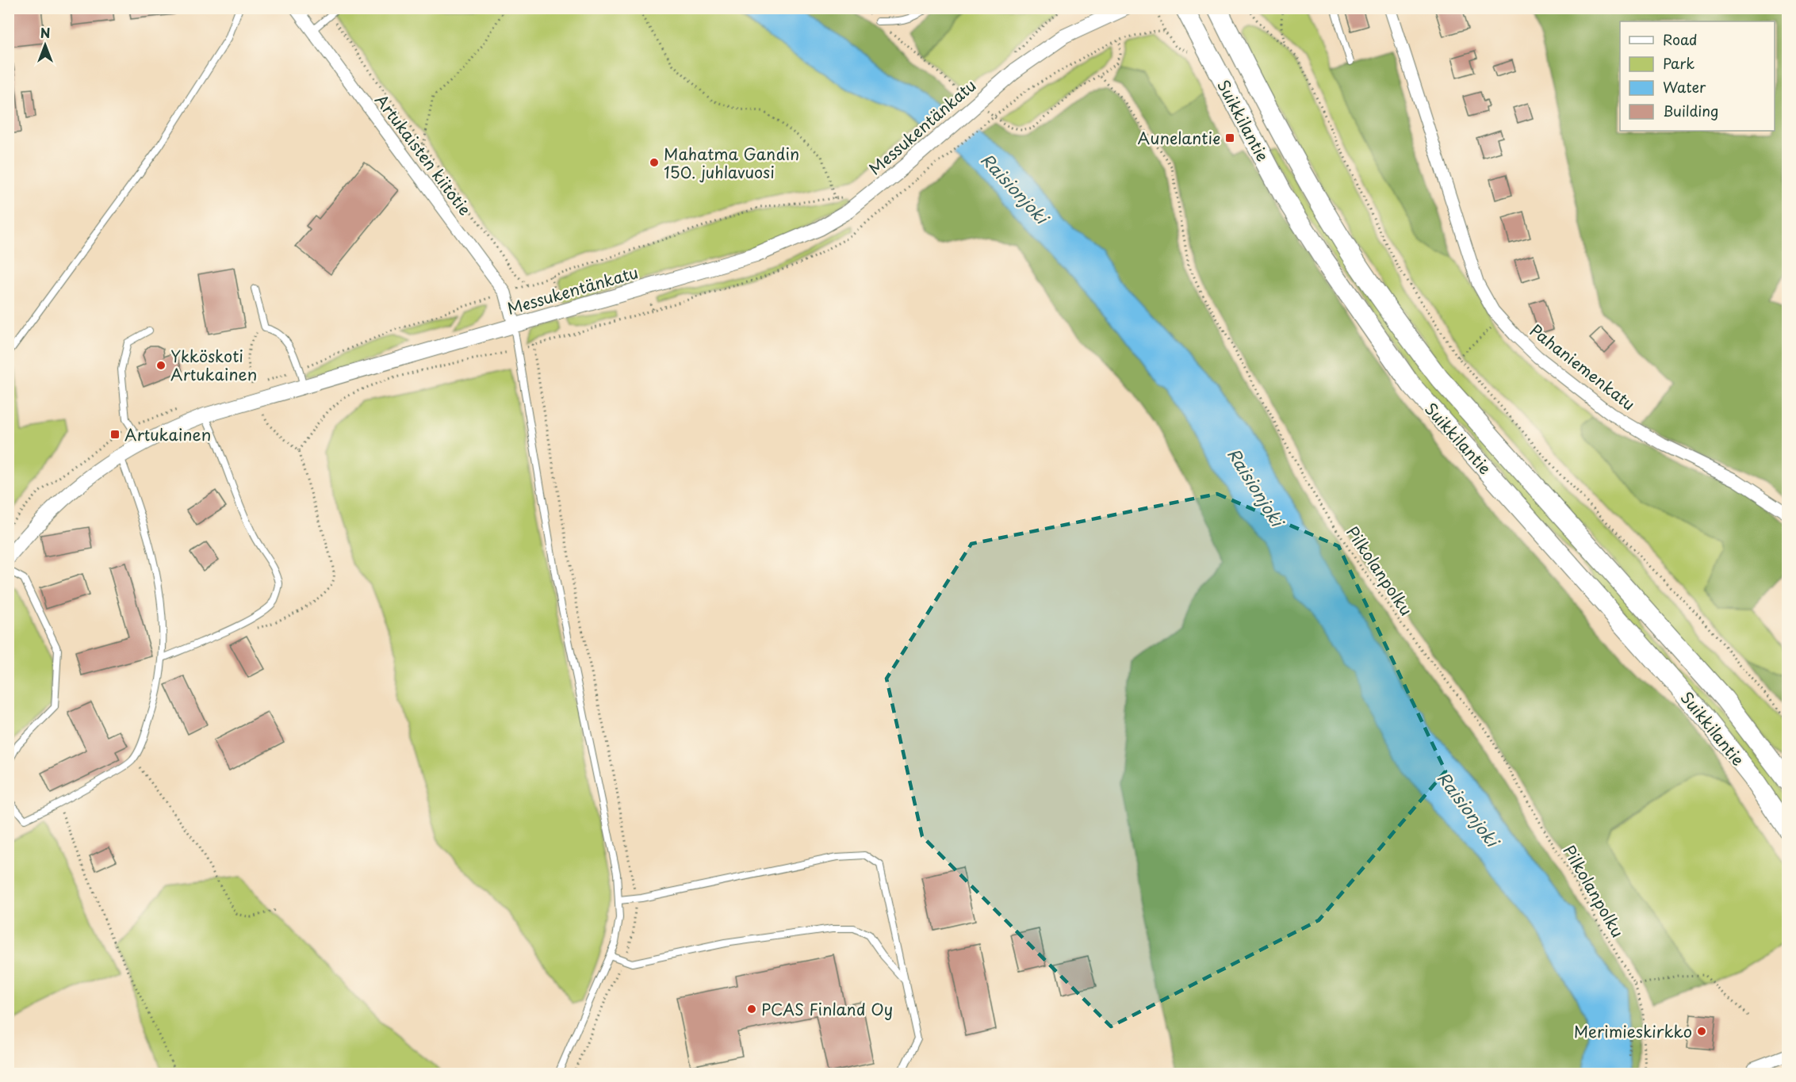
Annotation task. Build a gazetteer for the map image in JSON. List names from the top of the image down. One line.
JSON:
{"streets":{"main road":["Suikkilantie"],"street":["Messukentänkatu","Artukaisten kiitotie","Pahaniemenkatu"],"path":["Pilkolanpolku"]},"crossings":[["Messukentänkatu","Artukaisten kiitotie"]],"water":["Raisionjoki"],"places":{"transit":["Aunelantie","Artukainen"],"other":["Mahatma Gandin 150. juhlavuosi","Ykköskoti Artukainen","PCAS Finland Oy","Merimieskirkko"]},"legend":["Road","Park","Water","Building"],"north":"top"}
